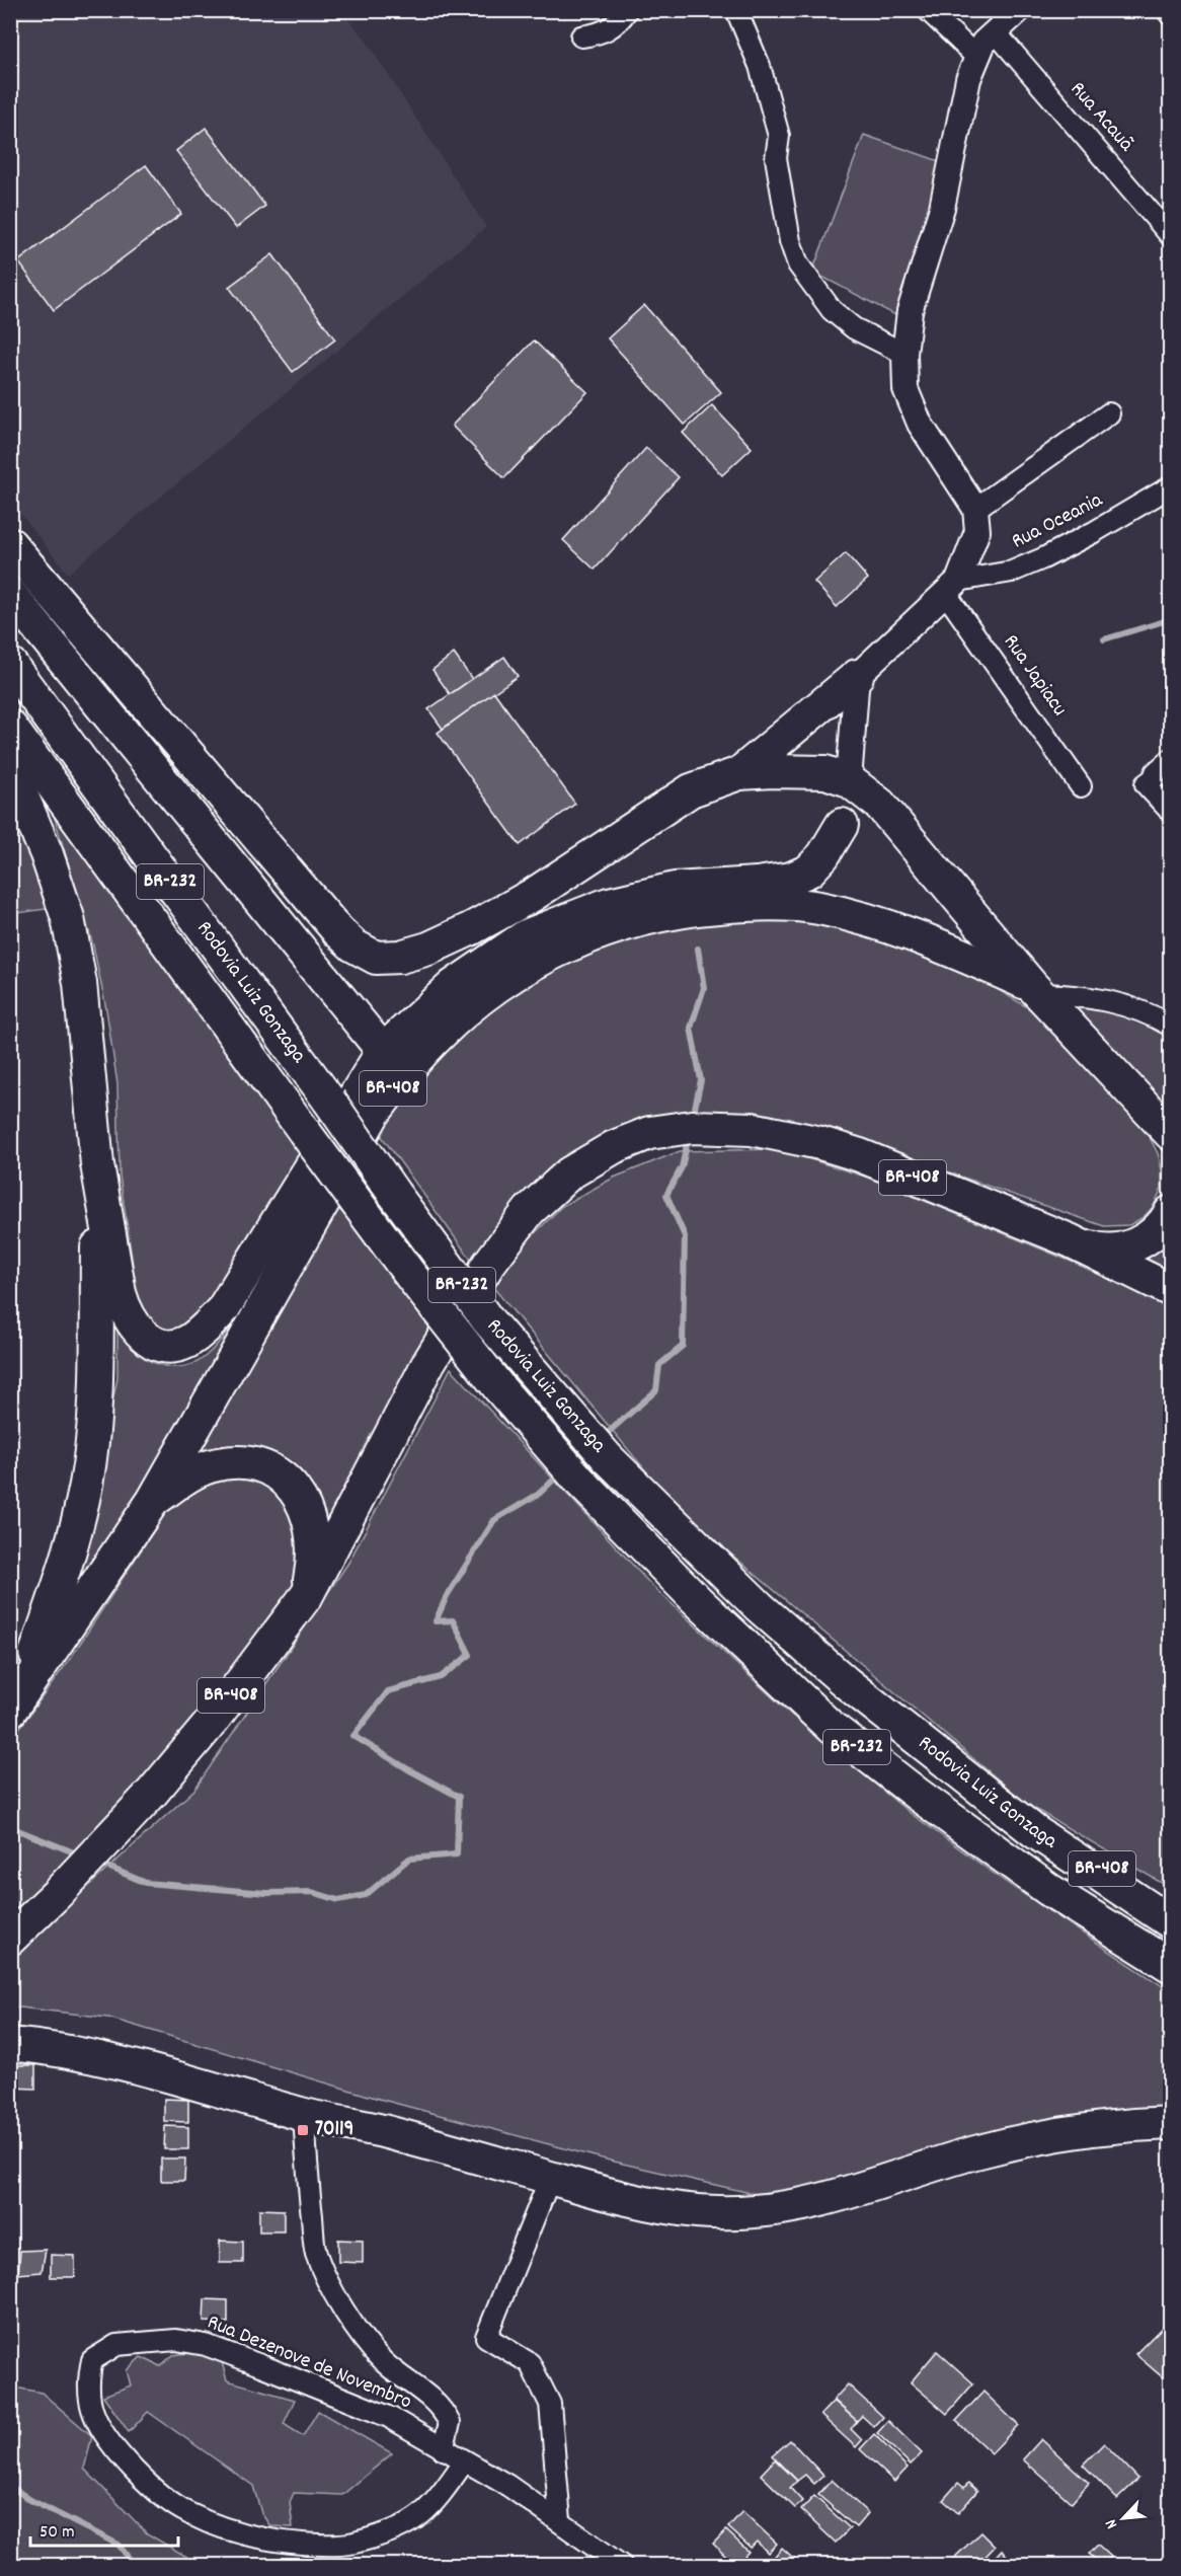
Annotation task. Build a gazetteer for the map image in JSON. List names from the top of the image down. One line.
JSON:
{"streets":{"highway":["BR-232","Rodovia Luiz Gonzaga","BR-408"],"street":["Rua Acauã","Rua Oceania","Rua Japiacu","Rua Dezenove de Novembro"]},"crossings":[["Rua Oceania","Rua Japiacu"],["Rodovia Luiz Gonzaga","BR-408"]],"places":{"transit":["70119"]},"scale_bar":"50 m","north":"bottom left"}
